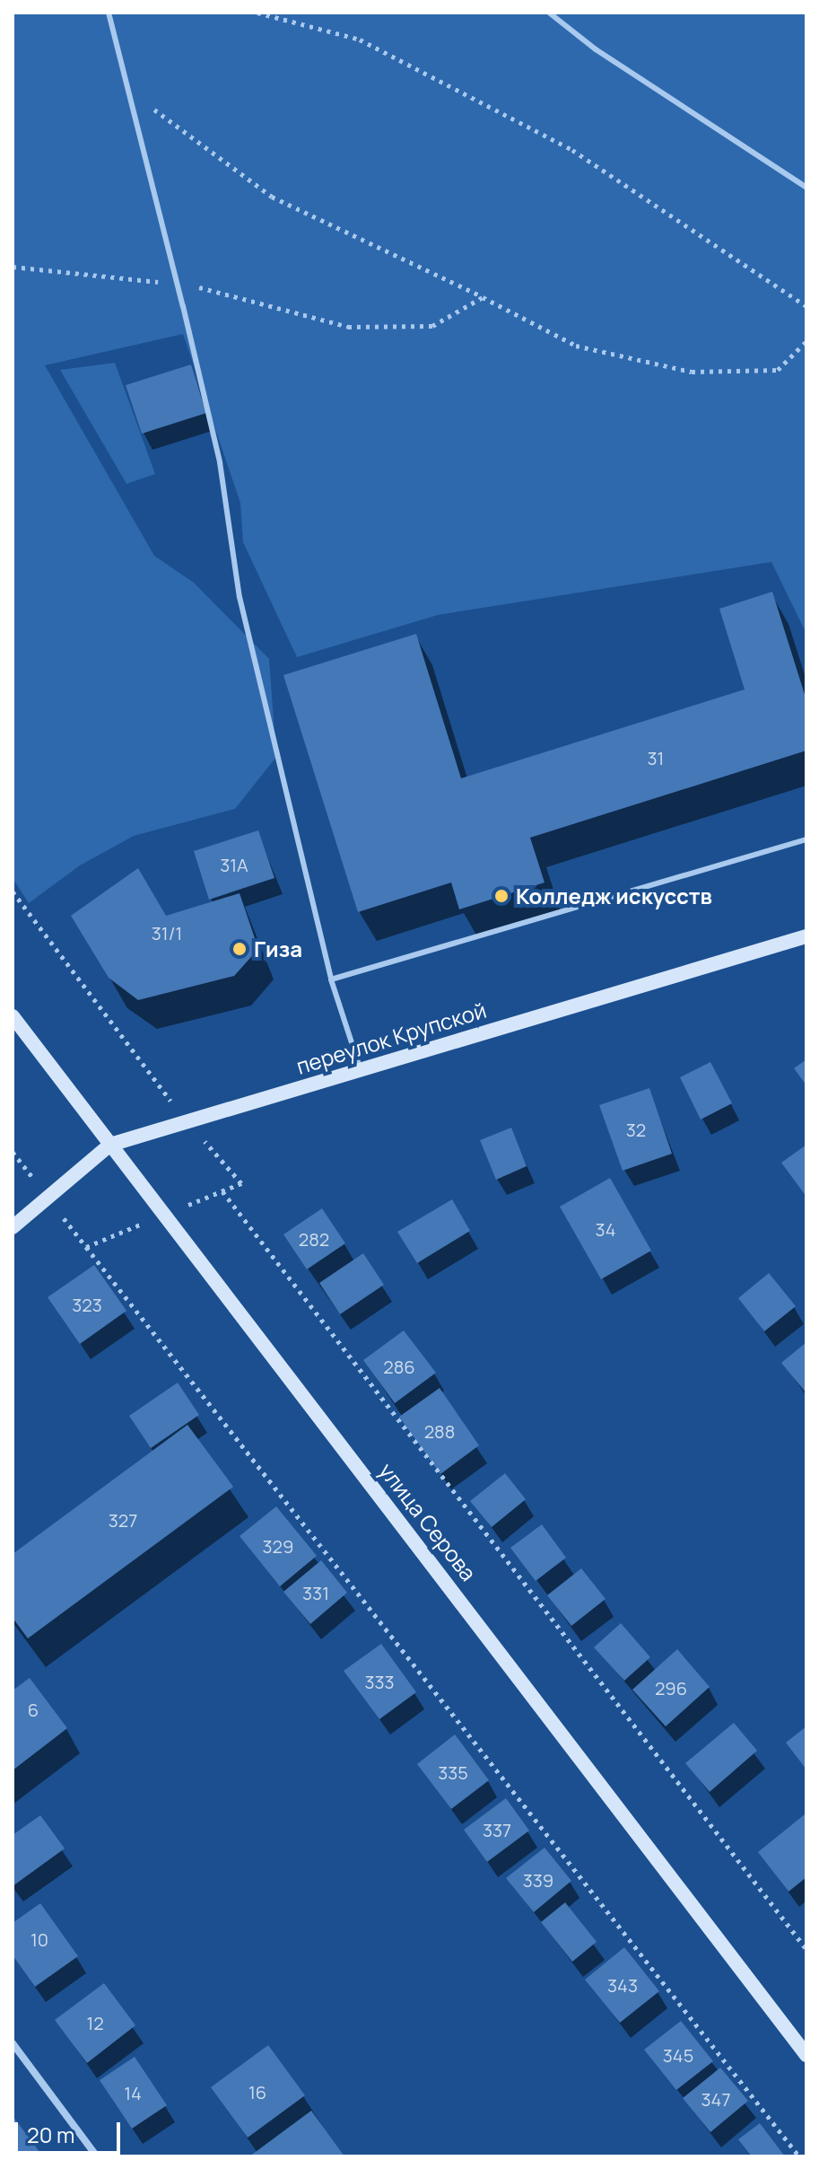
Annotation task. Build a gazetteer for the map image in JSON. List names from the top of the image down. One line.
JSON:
{"streets":{"main road":["переулок Крупской","улица Серова"]},"crossings":[["переулок Крупской","улица Серова"]],"places":["Колледж искусств","Гиза"],"house_numbers":["31","31А","31/1","32","34","282","323","286","288","327","329","331","333","296","6","335","337","339","10","343","12","345","16","14","347"],"scale_bar":"20 m"}
